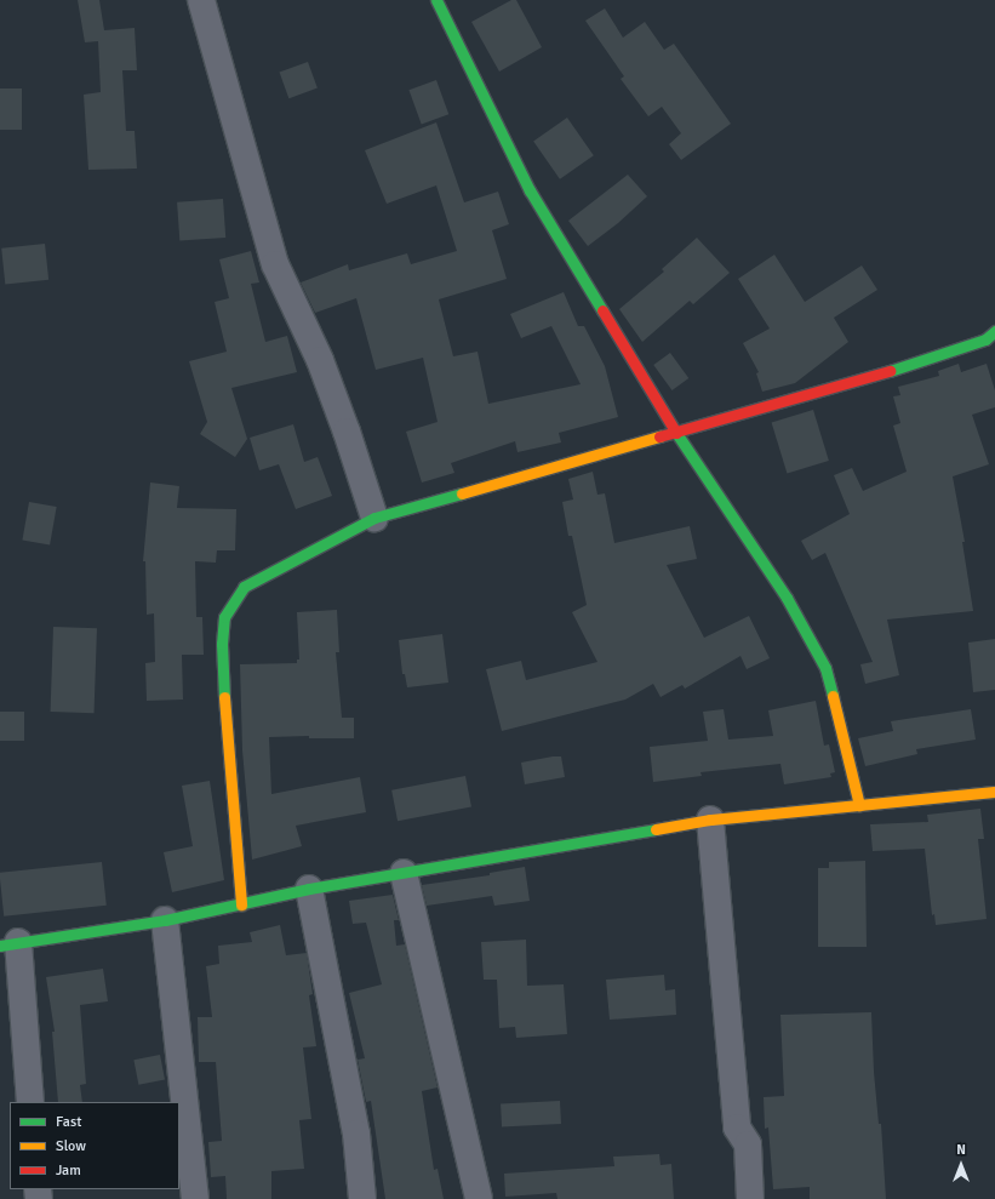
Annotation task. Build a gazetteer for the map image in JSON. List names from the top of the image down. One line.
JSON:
{"legend":["Fast","Slow","Jam"],"north":"top"}
